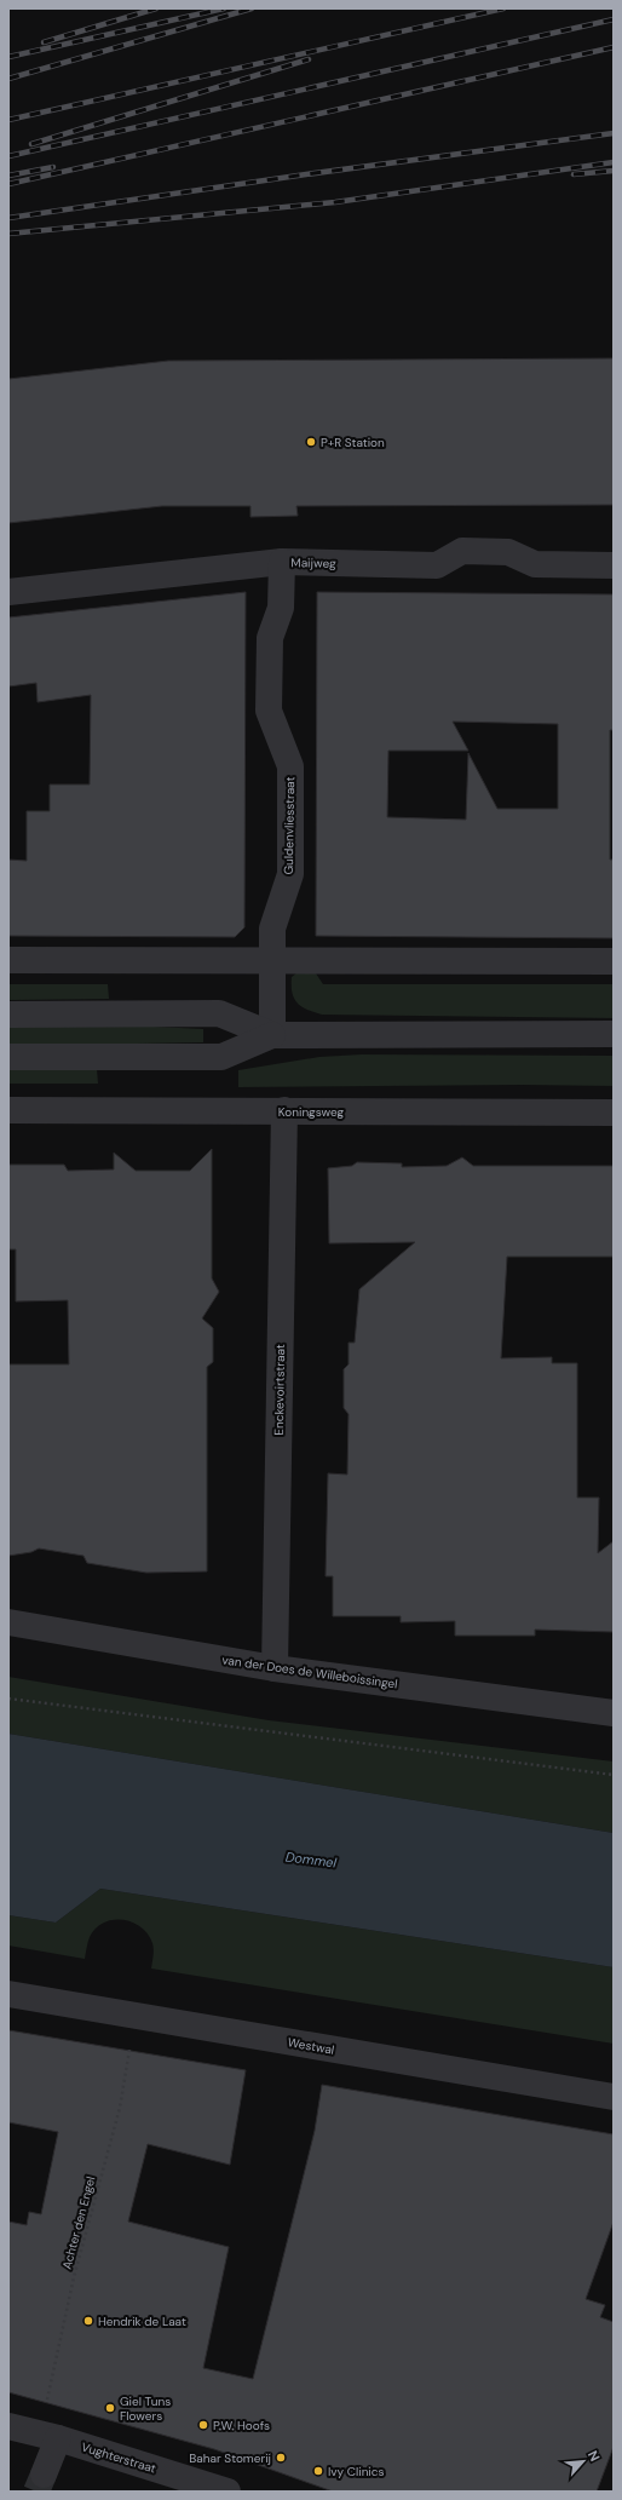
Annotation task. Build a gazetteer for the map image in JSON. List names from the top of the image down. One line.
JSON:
{"streets":{"street":["Maijweg","Guldenvliesstraat","Koningsweg","Enckevoirtstraat","van der Does de Willeboissingel","Westwal","Vughterstraat"],"path":["Achter den Engel"]},"crossings":[["Maijweg","Guldenvliesstraat"],["Koningsweg","Enckevoirtstraat"],["Enckevoirtstraat","van der Does de Willeboissingel"],["Westwal","Achter den Engel"],["Achter den Engel","Vughterstraat"]],"water":["Dommel"],"places":["P+R Station","Hendrik de Laat","Giel Tuns Flowers","P.W. Hoofs","Bahar Stomerij","Ivy Clinics"],"north":"top right"}
